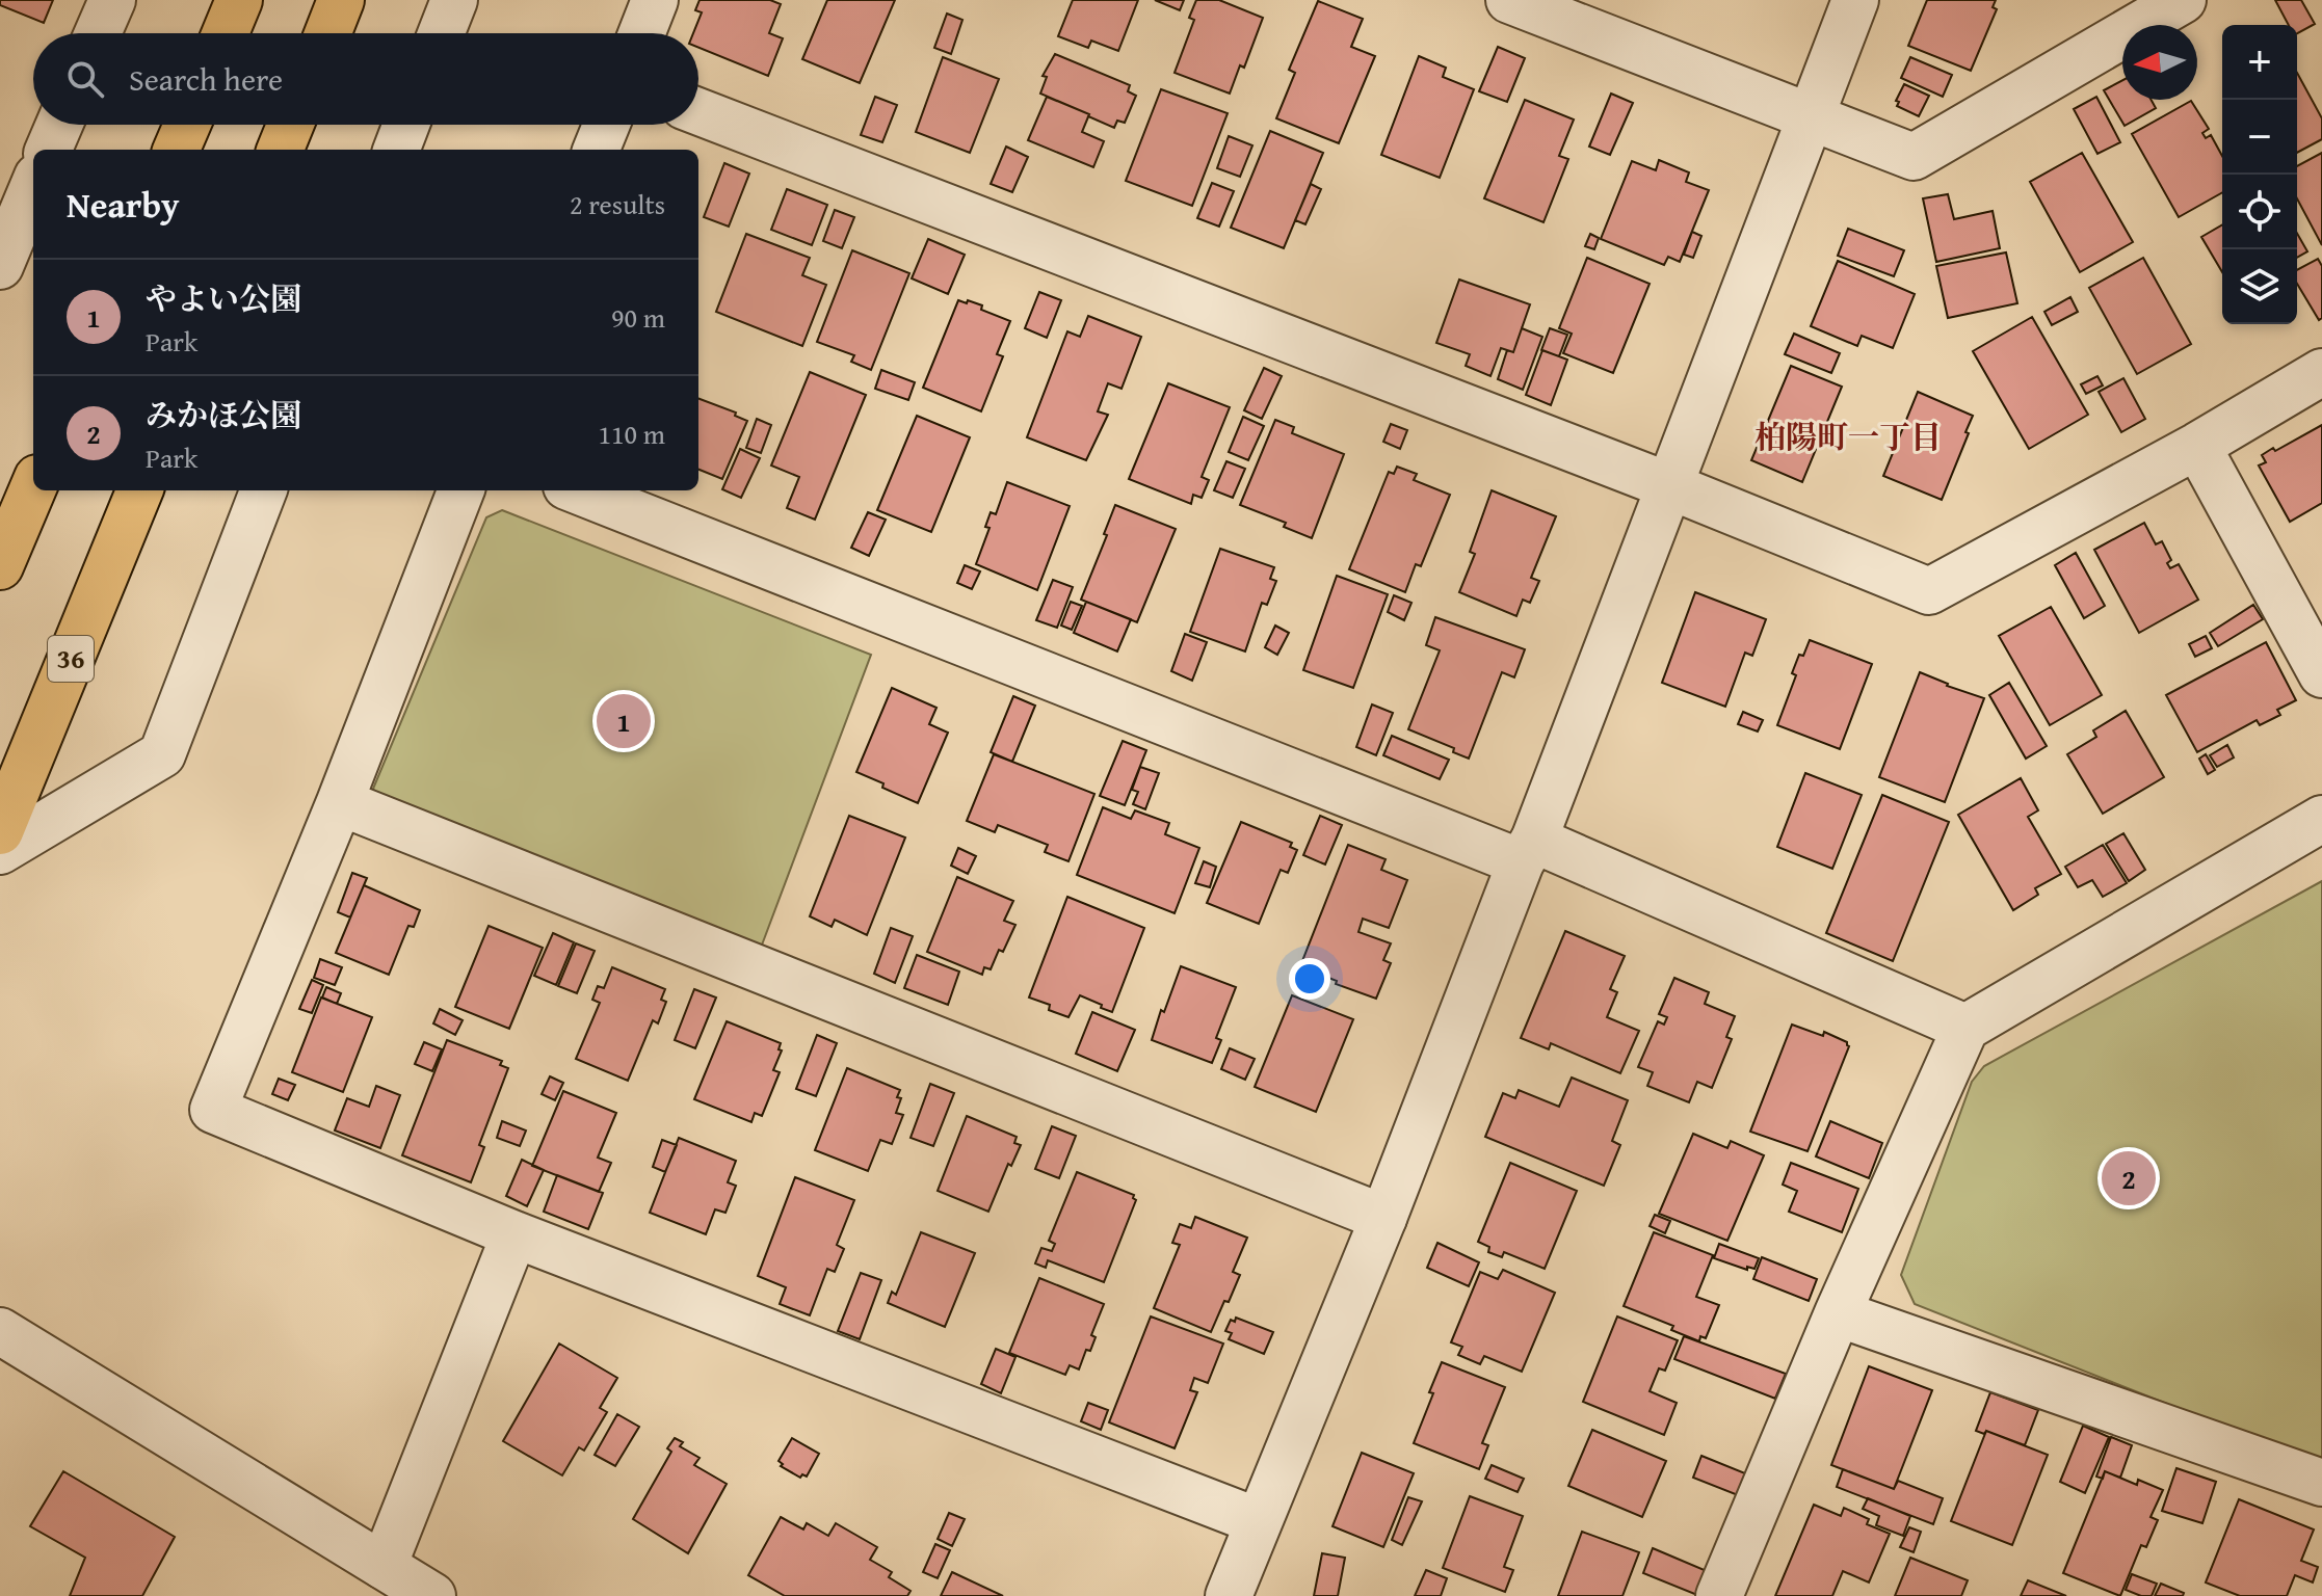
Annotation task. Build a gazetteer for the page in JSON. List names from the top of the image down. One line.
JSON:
{"streets":{"highway":["36"]},"districts":["柏陽町一丁目"],"north":"left","page":{"map_buttons":["+","−"],"search":"Search here","heading":["Nearby","2 results"],"list":[{"mark":"1","name":"やよい公園","note":"Park","value":"90 m"},{"mark":"2","name":"みかほ公園","note":"Park","value":"110 m"}],"pins":["1","2"]}}
